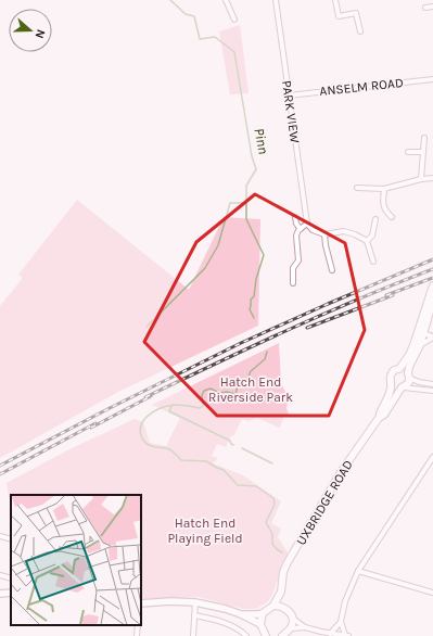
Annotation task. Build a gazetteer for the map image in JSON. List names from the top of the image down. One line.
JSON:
{"streets":{"main road":["UXBRIDGE ROAD"],"street":["ANSELM ROAD","PARK VIEW"]},"crossings":[["ANSELM ROAD","PARK VIEW"]],"water":["Pinn"],"parks":["Hatch End Riverside Park","Hatch End Playing Field"],"north":"right"}
